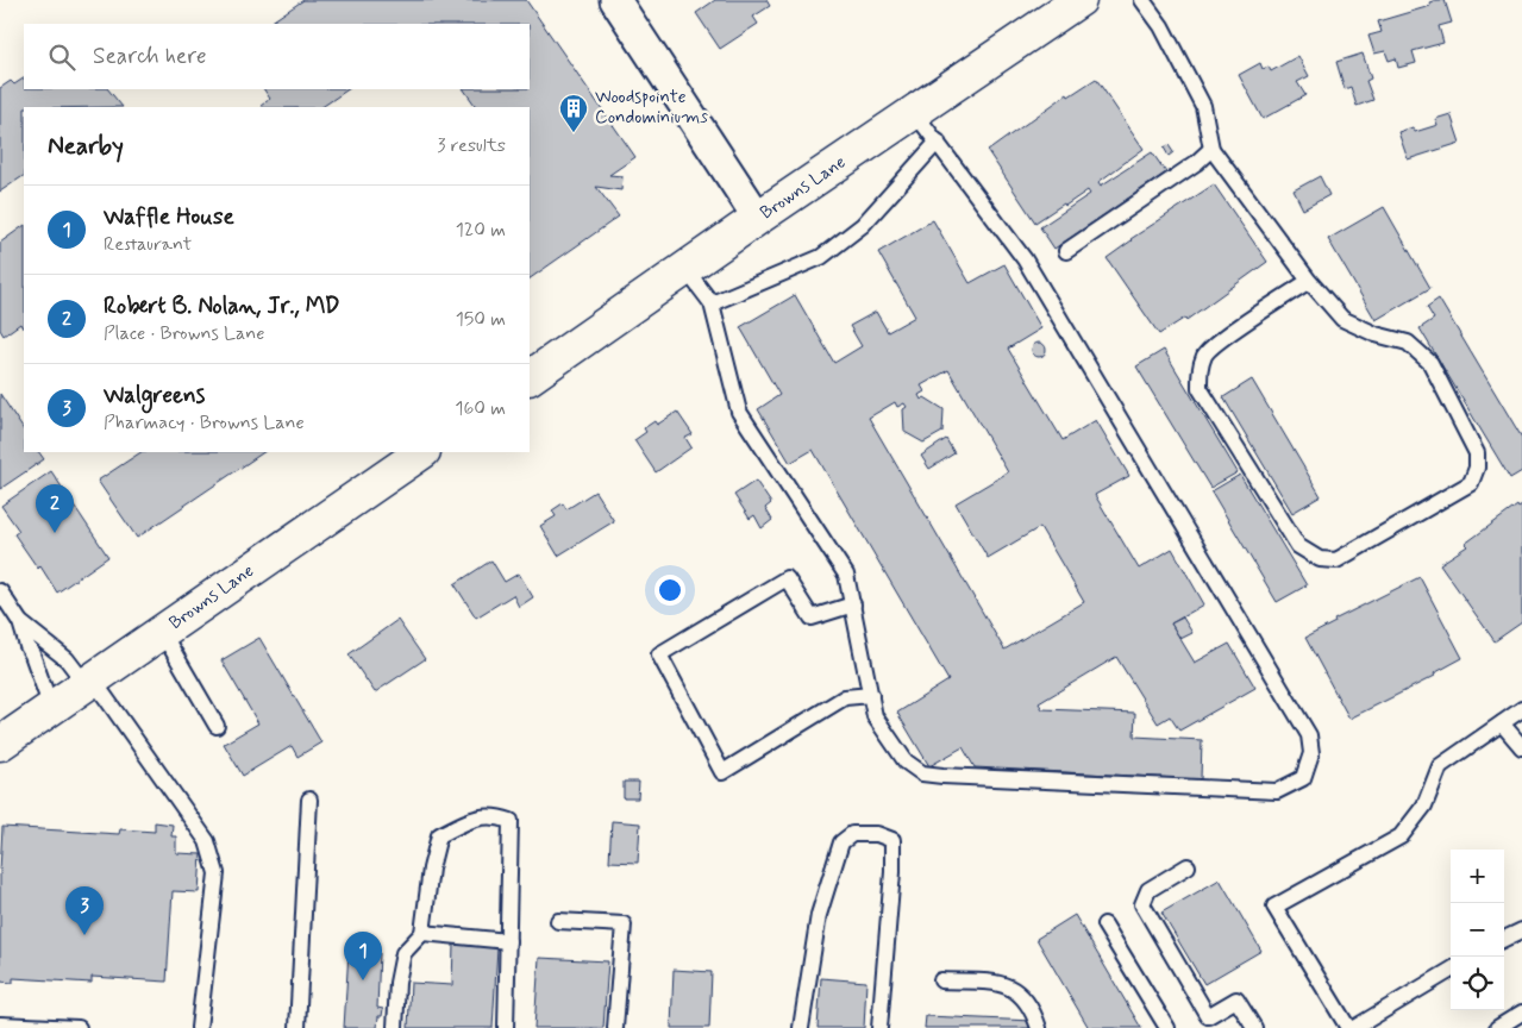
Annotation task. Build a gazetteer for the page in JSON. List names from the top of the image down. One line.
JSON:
{"streets":{"street":["Browns Lane"]},"places":{"building":["Woodspointe Condominiums"]},"page":{"search":"Search here","heading":["Nearby","3 results"],"list":[{"mark":"1","name":"Waffle House","note":"Restaurant","value":"120 m"},{"mark":"2","name":"Robert B. Nolan, Jr., MD","note":"Place · Browns Lane","value":"150 m"},{"mark":"3","name":"Walgreens","note":"Pharmacy · Browns Lane","value":"160 m"}],"pins":["2","3","1"],"map_buttons":["+","−"]}}
